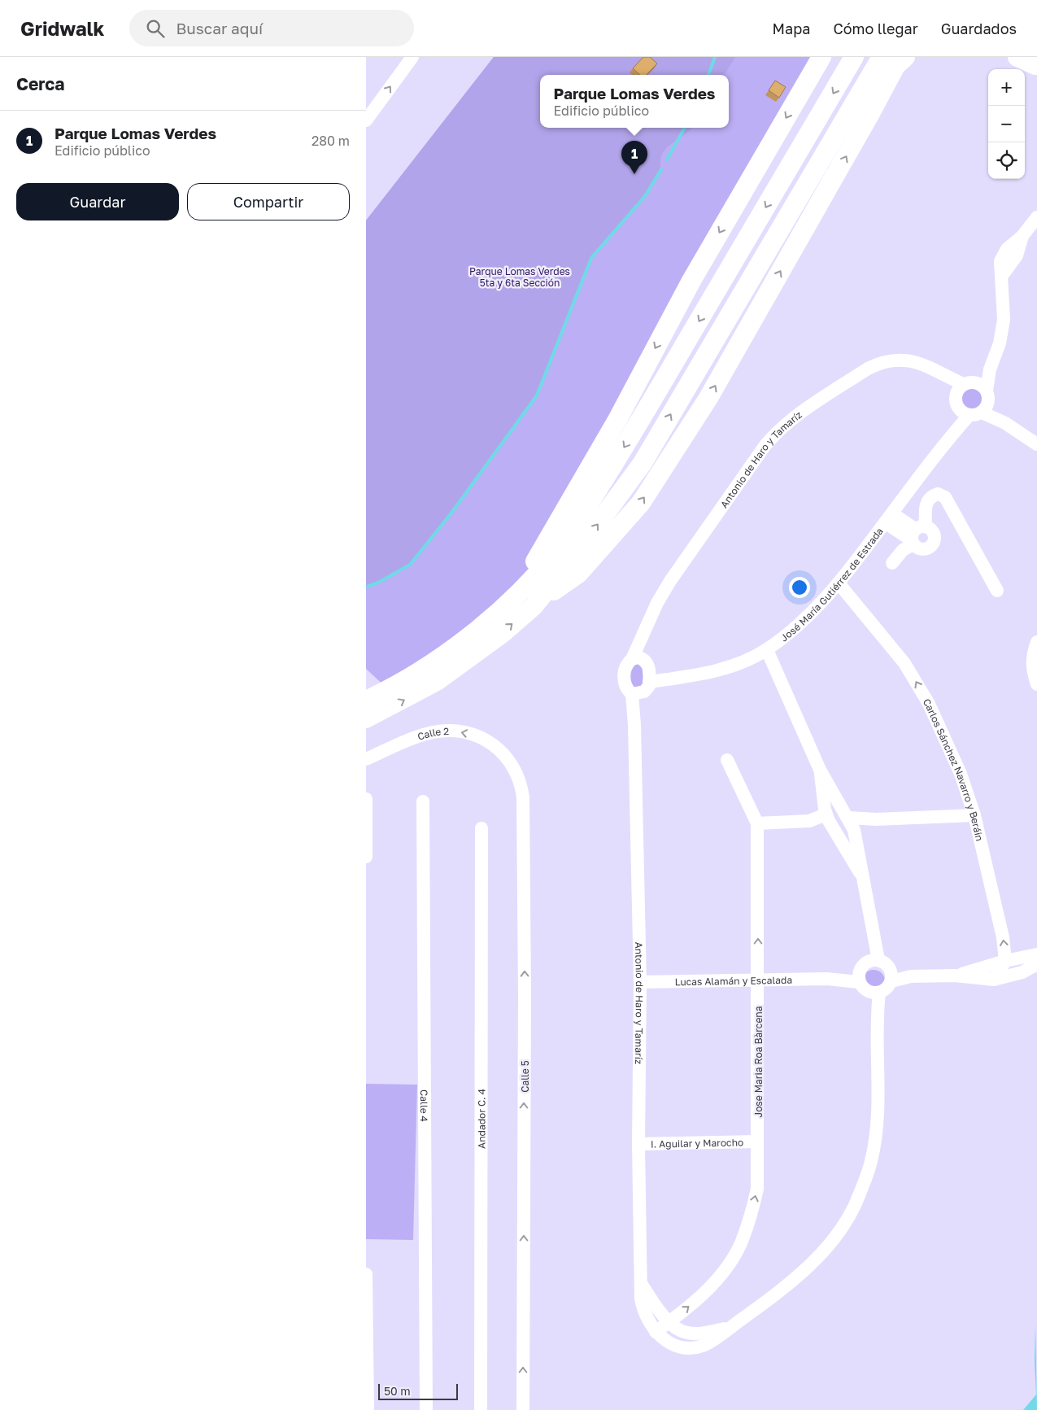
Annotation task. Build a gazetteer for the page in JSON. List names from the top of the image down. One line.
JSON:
{"streets":{"street":["Antonio de Haro y Tamaríz","José María Gutiérrez de Estrada","Calle 2","Carlos Sánchez Navarro y Beráin","Lucas Alamán y Escalada","Jose Maria Roa Bàrcena","Calle 5","Calle 4","Andador C. 4","I. Aguilar y Marocho"]},"crossings":[["Antonio de Haro y Tamaríz","José María Gutiérrez de Estrada"],["Antonio de Haro y Tamaríz","Lucas Alamán y Escalada"],["Antonio de Haro y Tamaríz","Jose Maria Roa Bàrcena"],["Antonio de Haro y Tamaríz","I. Aguilar y Marocho"],["José María Gutiérrez de Estrada","Carlos Sánchez Navarro y Beráin"],["Calle 2","Calle 5"],["Lucas Alamán y Escalada","Jose Maria Roa Bàrcena"],["Jose Maria Roa Bàrcena","I. Aguilar y Marocho"]],"one_way":["Calle 2","Carlos Sánchez Navarro y Beráin","Jose Maria Roa Bàrcena","Calle 5"],"parks":["Parque Lomas Verdes 5ta y 6ta Sección"],"scale_bar":"50 m","page":{"header":"Gridwalk","search":"Buscar aquí","nav":["Mapa","Cómo llegar","Guardados"],"heading":"Cerca","map_buttons":["+","−"],"popup":["Parque Lomas Verdes","Edificio público"],"list":[{"mark":"1","name":"Parque Lomas Verdes","note":"Edificio público","value":"280 m"}],"pins":"1","buttons":["Guardar","Compartir"],"scale":"50 m"}}
